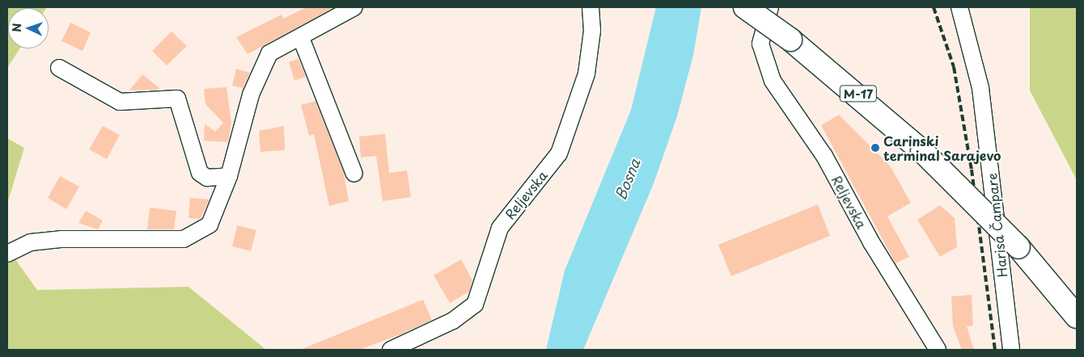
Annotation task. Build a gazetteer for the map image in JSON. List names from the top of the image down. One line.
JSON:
{"streets":{"main road":["M-17"],"street":["Reljevska","Harisa Čampare"]},"water":["Bosna"],"places":["Carinski terminal Sarajevo"],"north":"left"}
